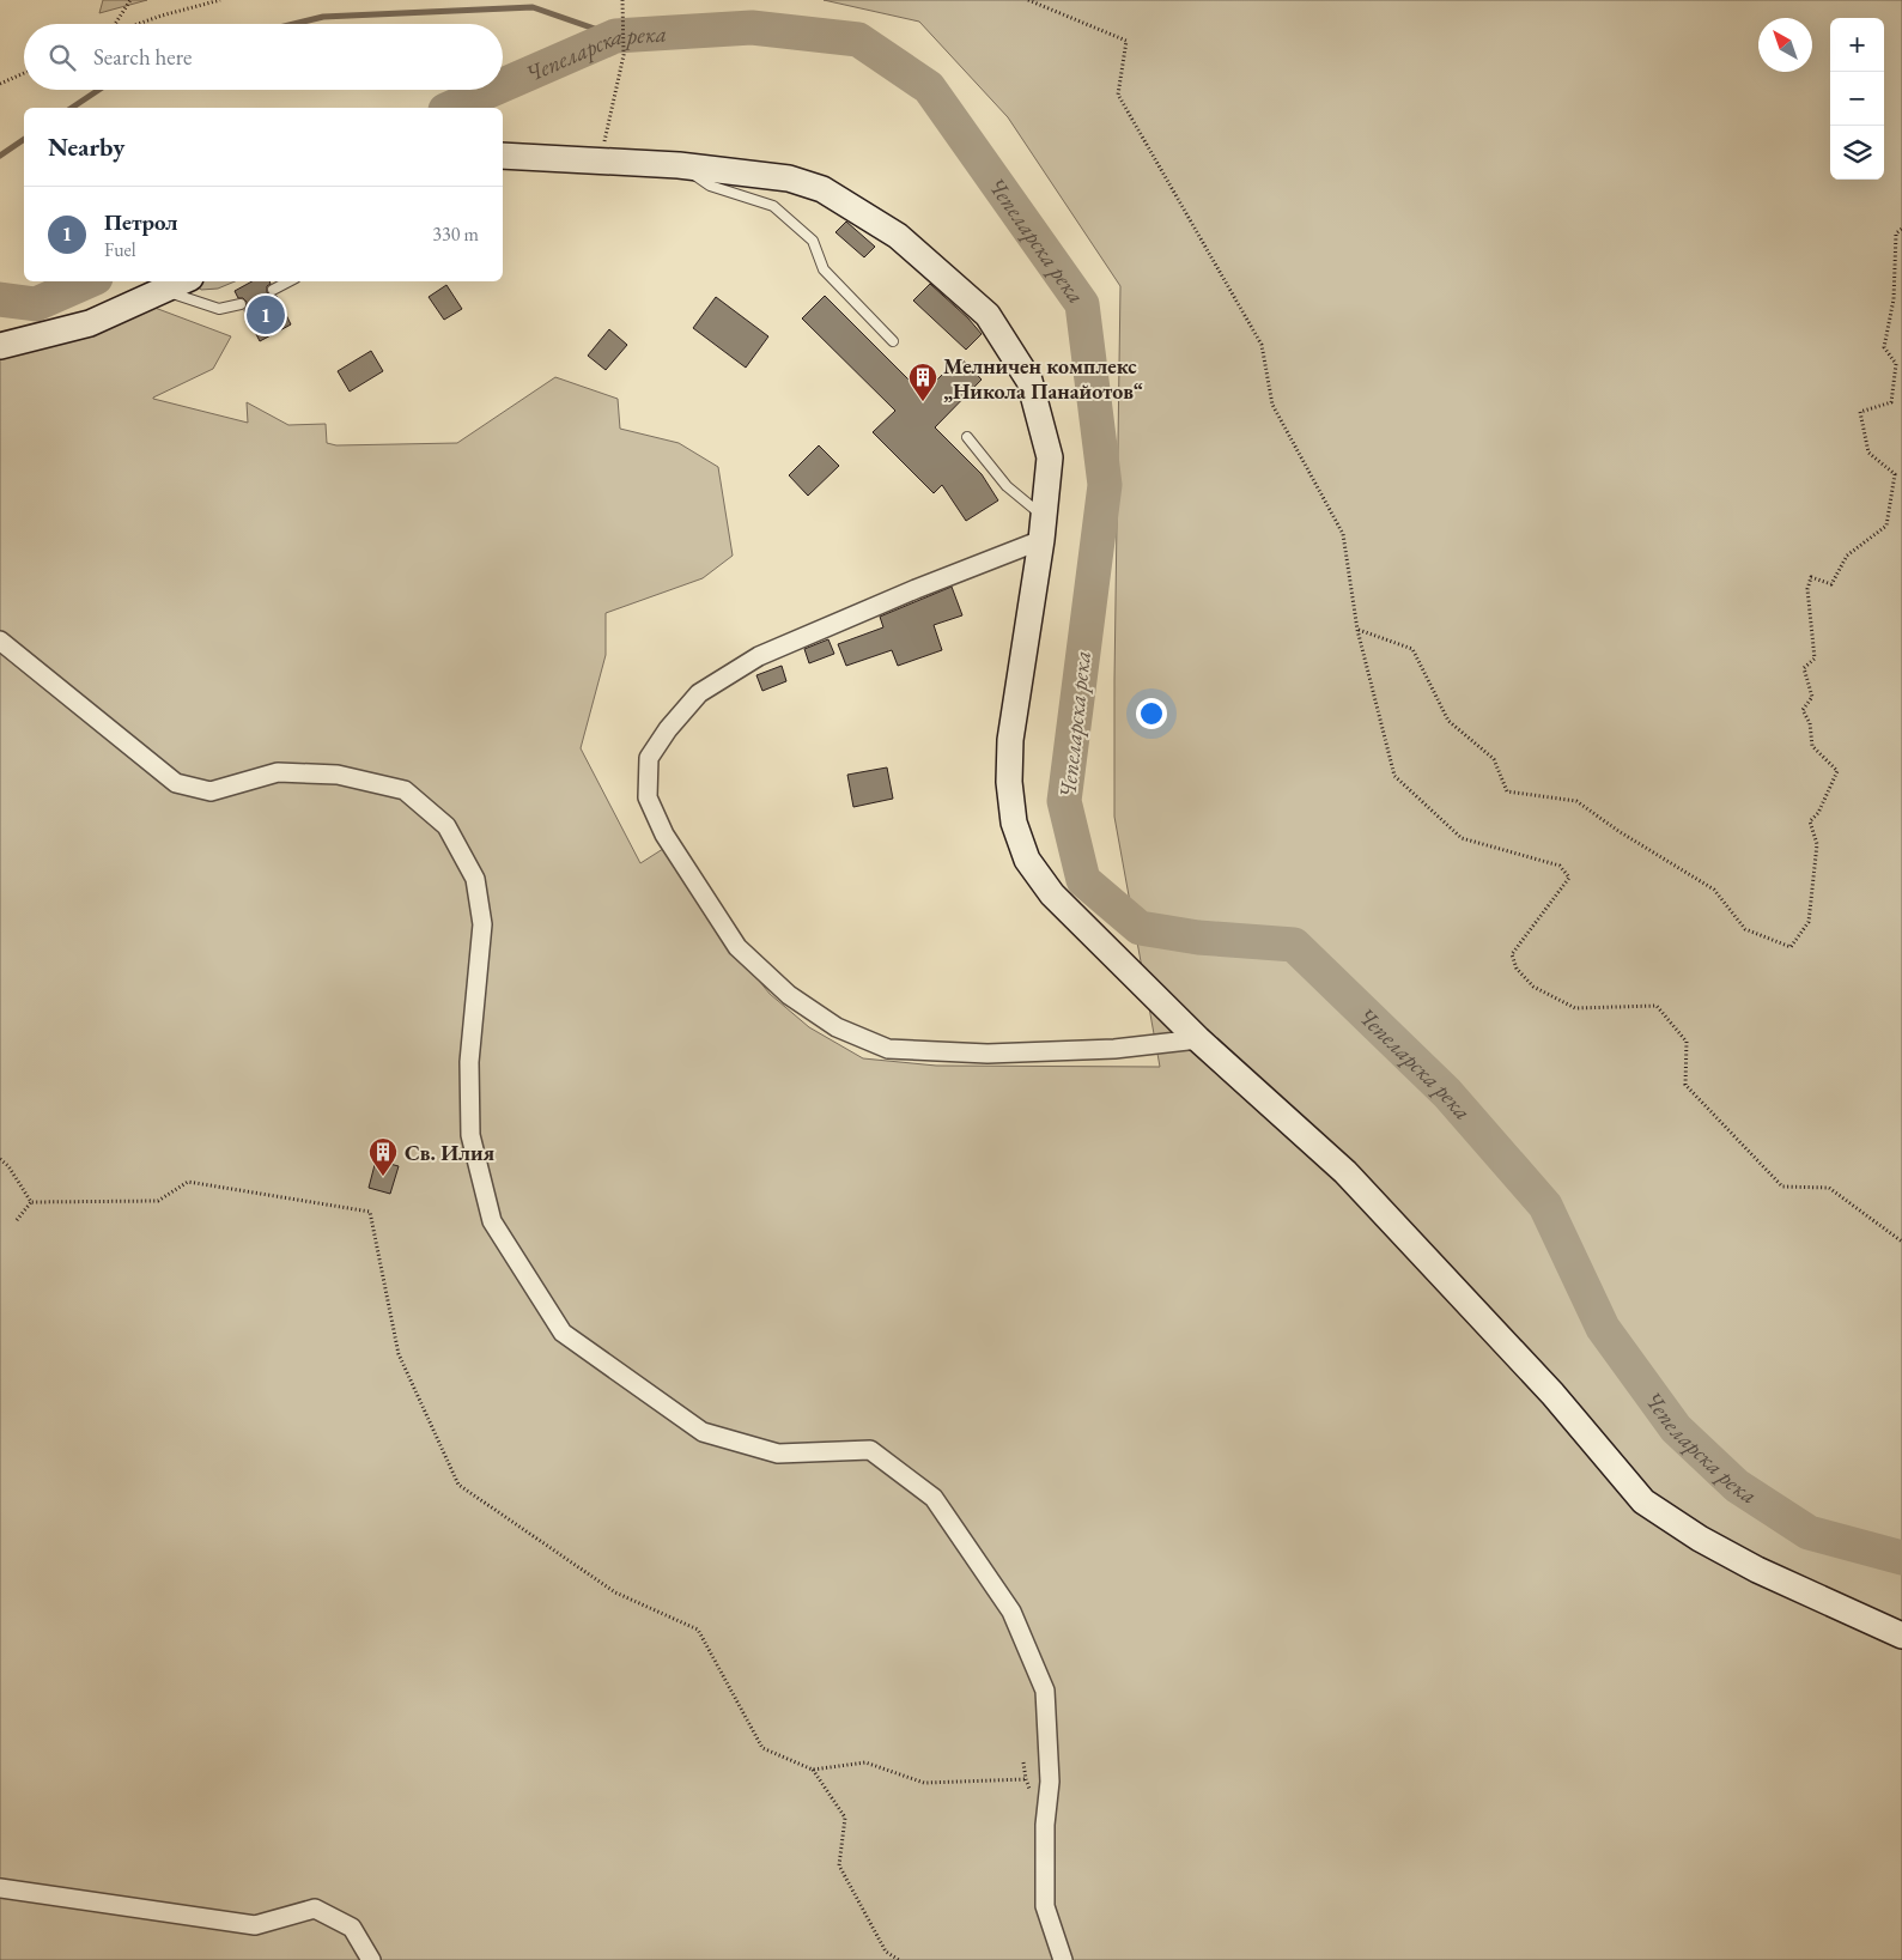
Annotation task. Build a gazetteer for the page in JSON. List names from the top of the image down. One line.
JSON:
{"water":["Чепеларска река"],"places":{"building":["Мелничен комплекс „Никола Панайотов“","Св. Илия"]},"north":"top left","page":{"map_buttons":["+","−"],"search":"Search here","heading":"Nearby","list":[{"mark":"1","name":"Петрол","note":"Fuel","value":"330 m"}],"pins":"1"}}
